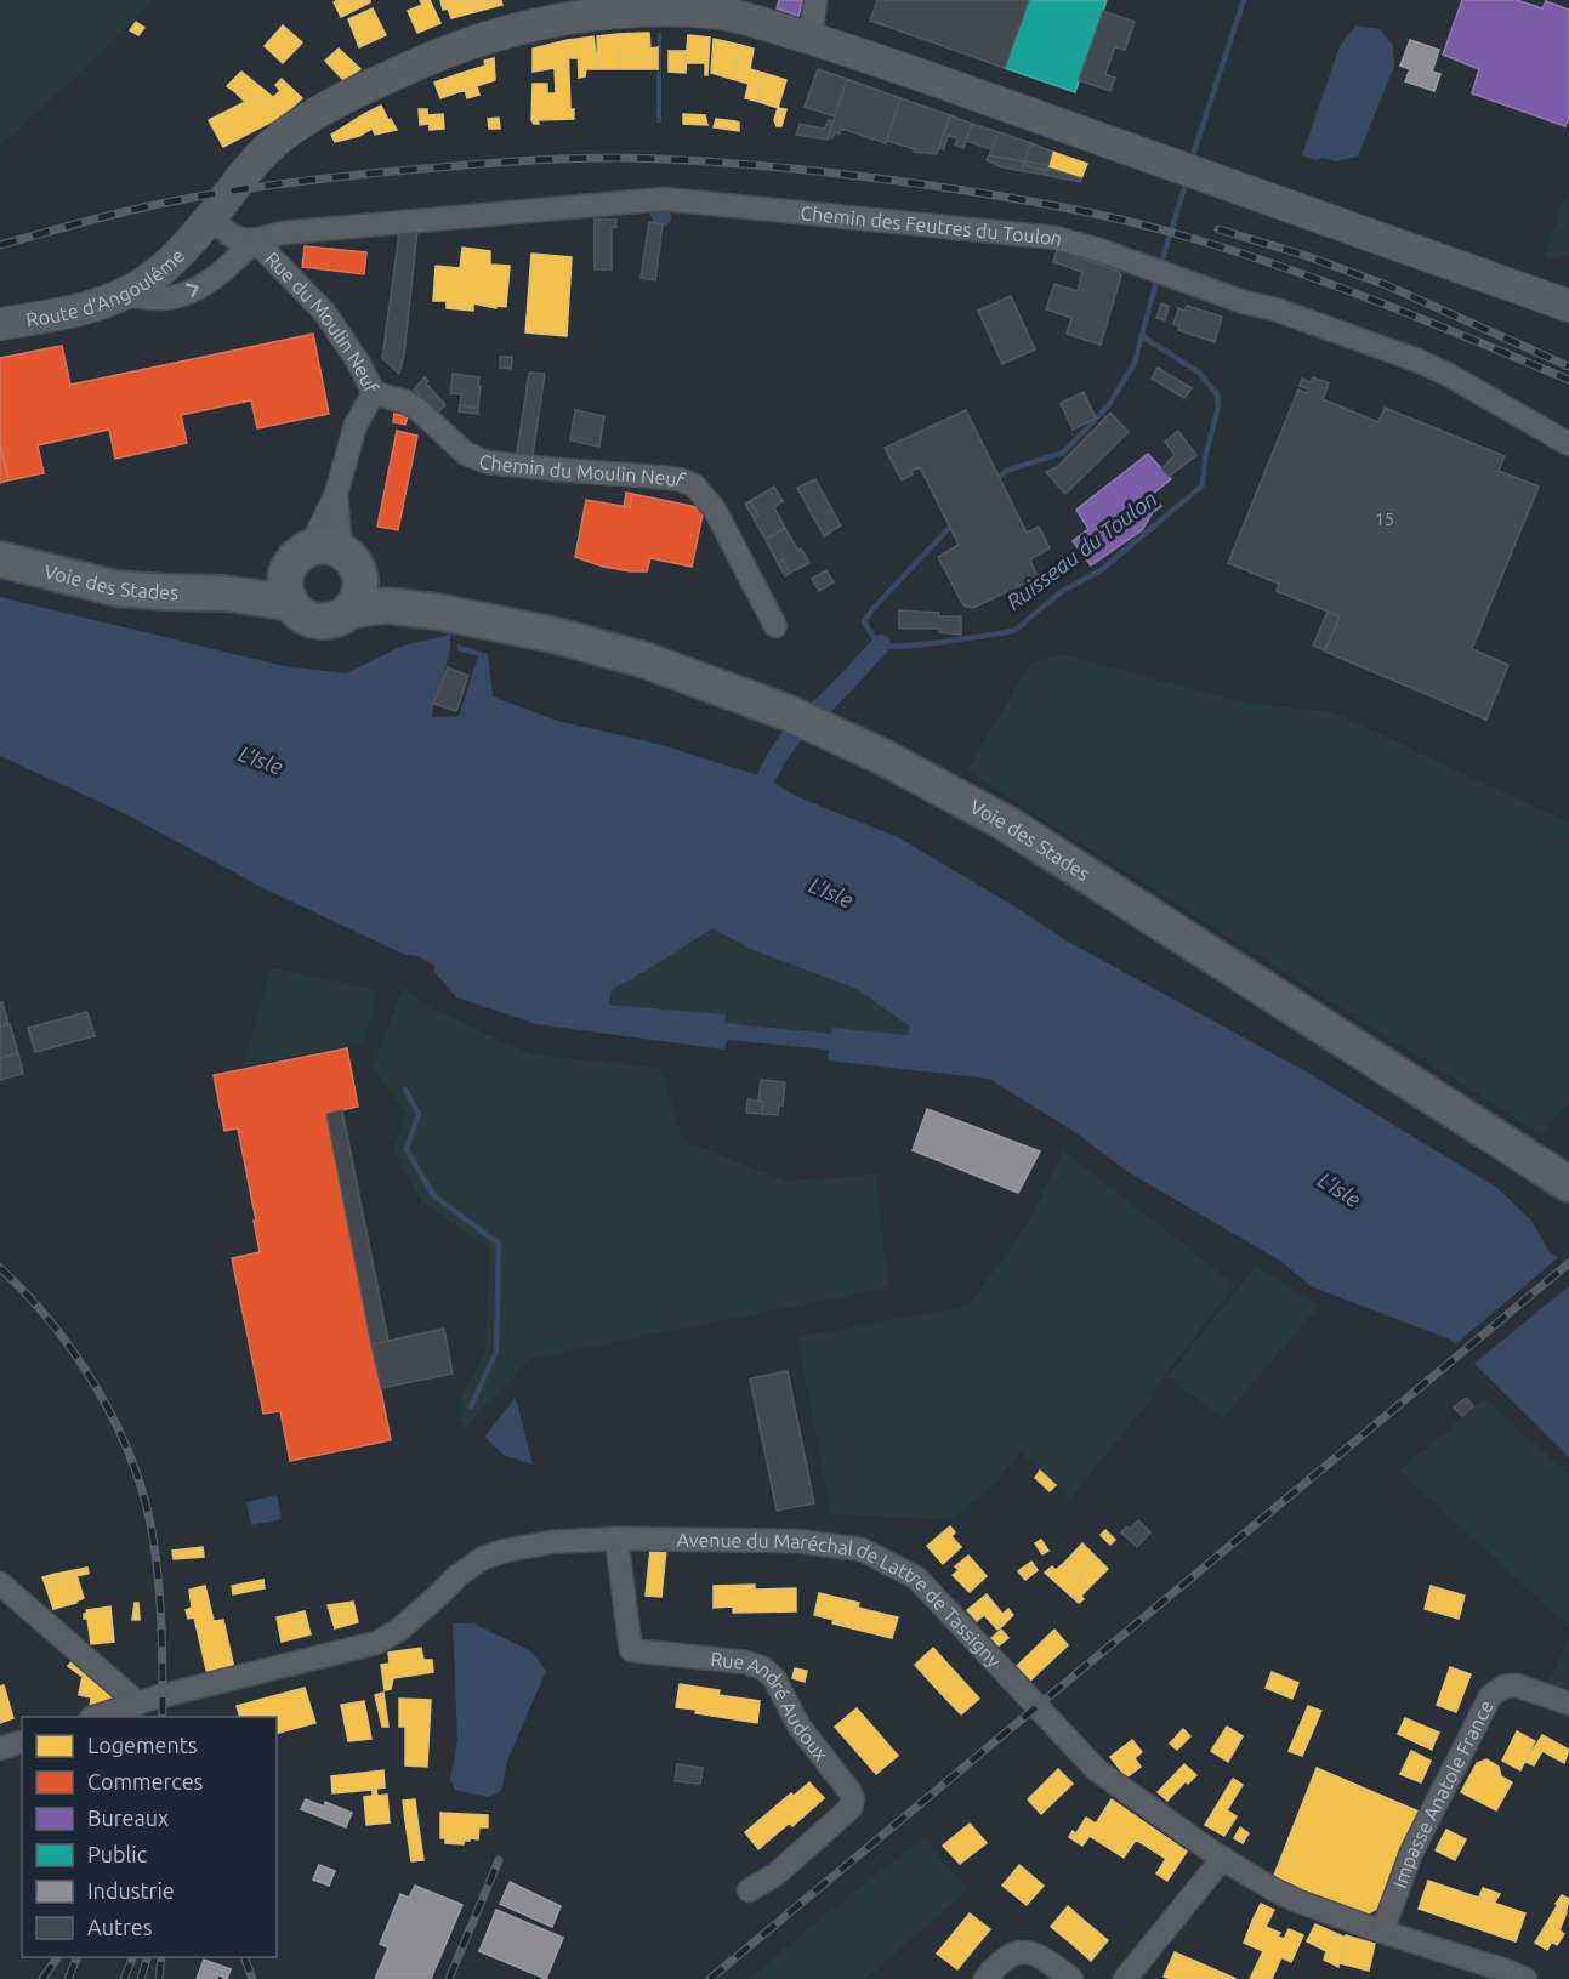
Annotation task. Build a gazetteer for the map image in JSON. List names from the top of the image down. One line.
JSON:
{"streets":{"main road":["Route d'Angoulême","Voie des Stades"],"street":["Chemin des Feutres du Toulon","Rue du Moulin Neuf","Chemin du Moulin Neuf","Avenue du Maréchal de Lattre de Tassigny","Rue André Audoux","Impasse Anatole France"]},"crossings":[["Chemin des Feutres du Toulon","Rue du Moulin Neuf"],["Rue du Moulin Neuf","Chemin du Moulin Neuf"],["Rue du Moulin Neuf","Voie des Stades"],["Avenue du Maréchal de Lattre de Tassigny","Rue André Audoux"],["Avenue du Maréchal de Lattre de Tassigny","Impasse Anatole France"]],"water":["Ruisseau du Toulon","L'Isle"],"house_numbers":["15"],"legend":["Logements","Commerces","Bureaux","Public","Industrie","Autres"]}
